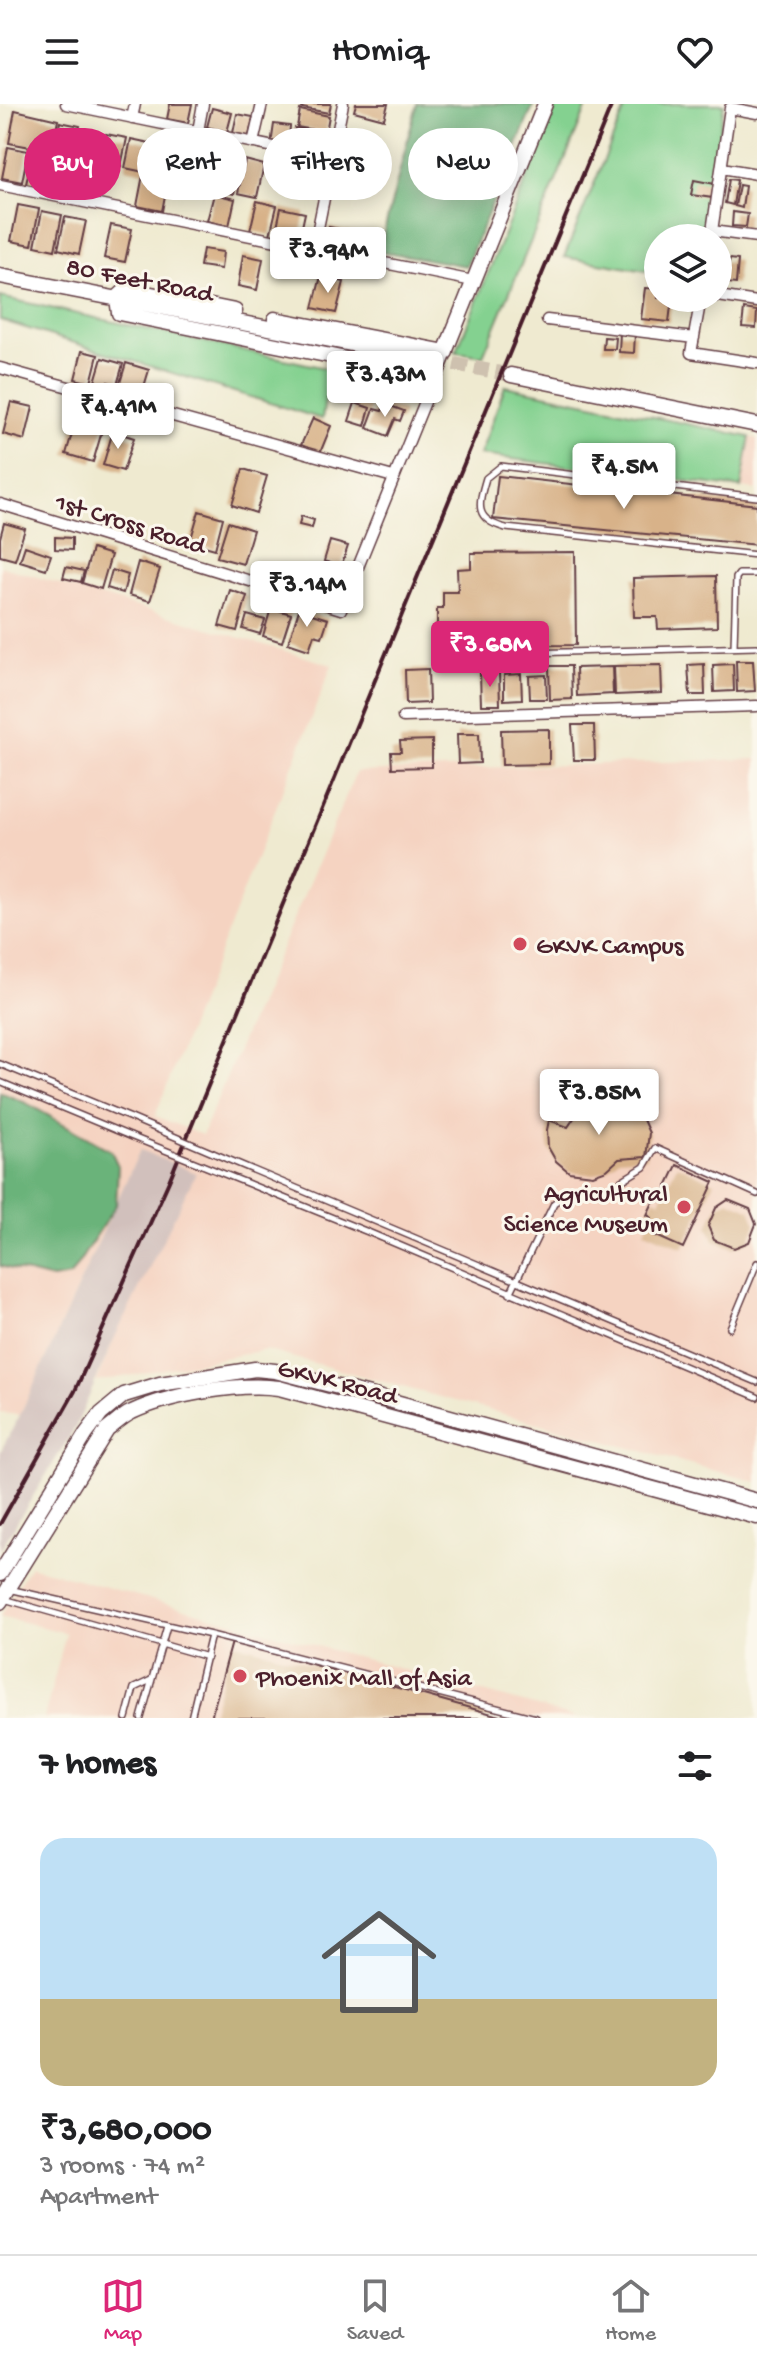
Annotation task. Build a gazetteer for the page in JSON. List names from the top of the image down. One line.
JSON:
{"streets":{"main road":["80 Feet Road","GKVK Road"],"street":["1st Cross Road"]},"places":["GKVK Campus","Agricultural Science Museum","Phoenix Mall of Asia"],"page":{"header":"Homiq","chip":["Buy","Rent","Filters","New"],"price":["₹3.94M","₹3.43M","₹4.41M","₹4.5M","₹3.14M","₹3.68M","₹3.85M"],"heading":"7 homes","list":[{"name":"₹3,680,000","note":"3 rooms · 74 m² · Apartment"}],"tabs":["Map","Saved","Home"]}}
